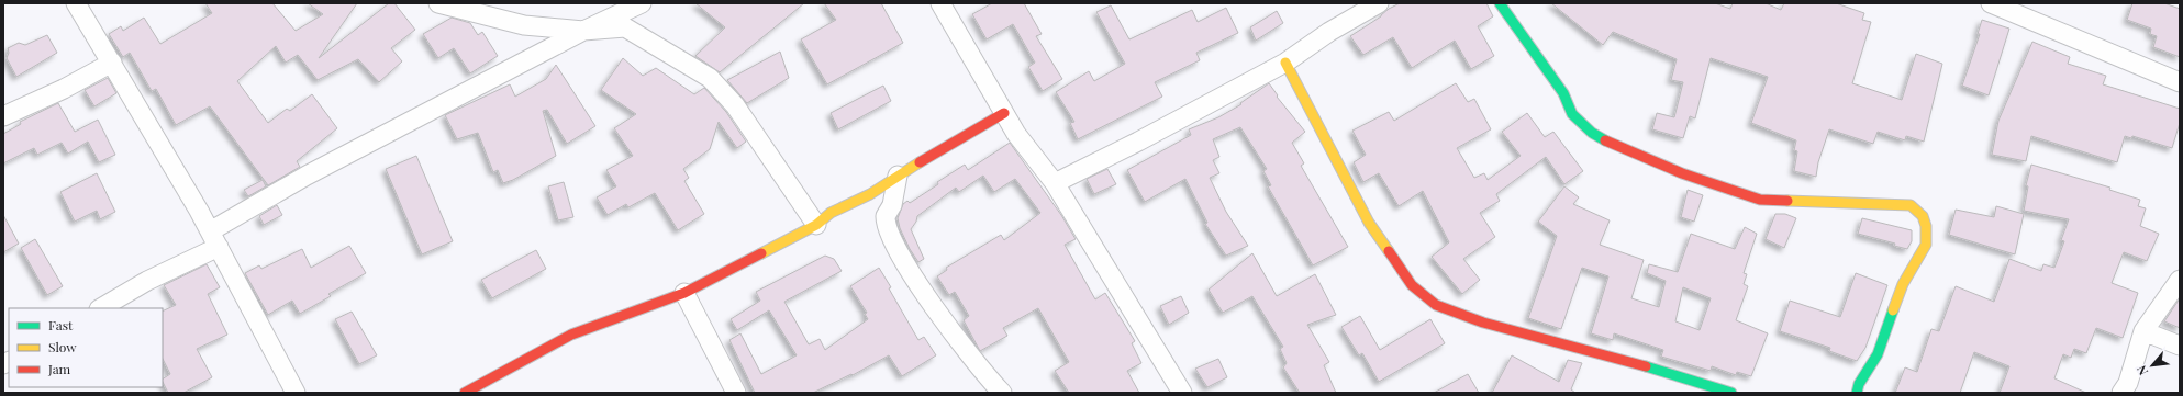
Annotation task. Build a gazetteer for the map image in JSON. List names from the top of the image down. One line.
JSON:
{"legend":["Fast","Slow","Jam"],"north":"bottom left"}
